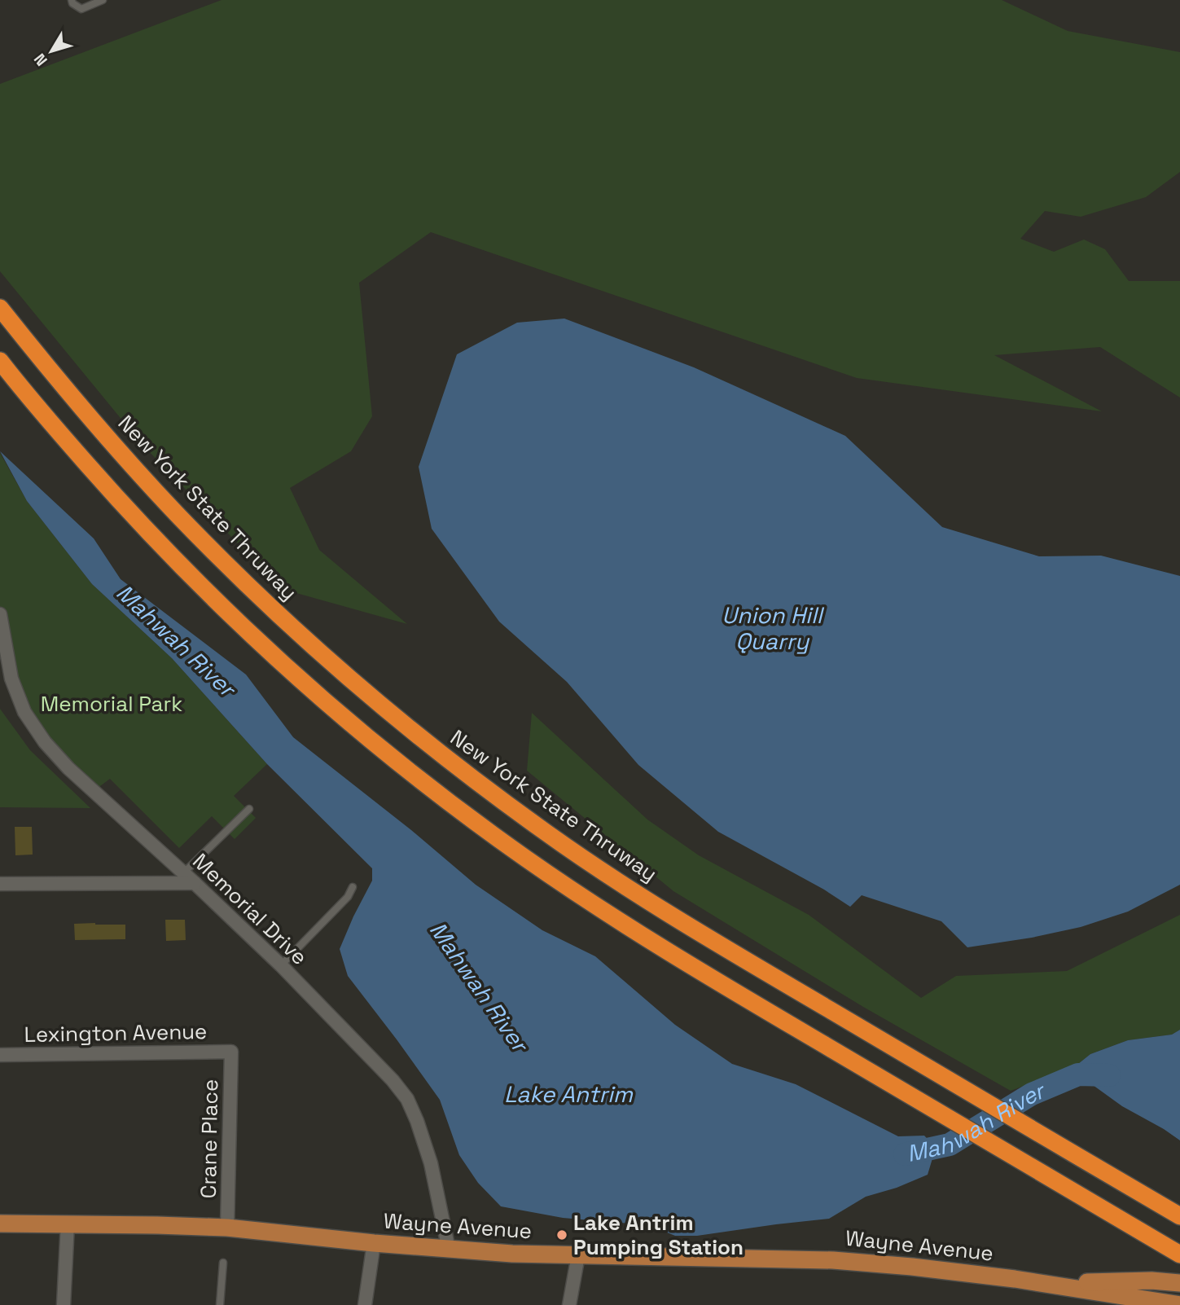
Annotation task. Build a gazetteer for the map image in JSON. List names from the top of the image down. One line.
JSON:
{"streets":{"highway":["New York State Thruway"],"main road":["Wayne Avenue"],"street":["Memorial Drive","Lexington Avenue","Crane Place"]},"crossings":[["Memorial Drive","Wayne Avenue"],["Lexington Avenue","Crane Place"],["Crane Place","Wayne Avenue"]],"water":["Union Hill Quarry","Mahwah River","Lake Antrim"],"parks":["Memorial Park"],"places":["Lake Antrim Pumping Station"],"north":"bottom left"}
